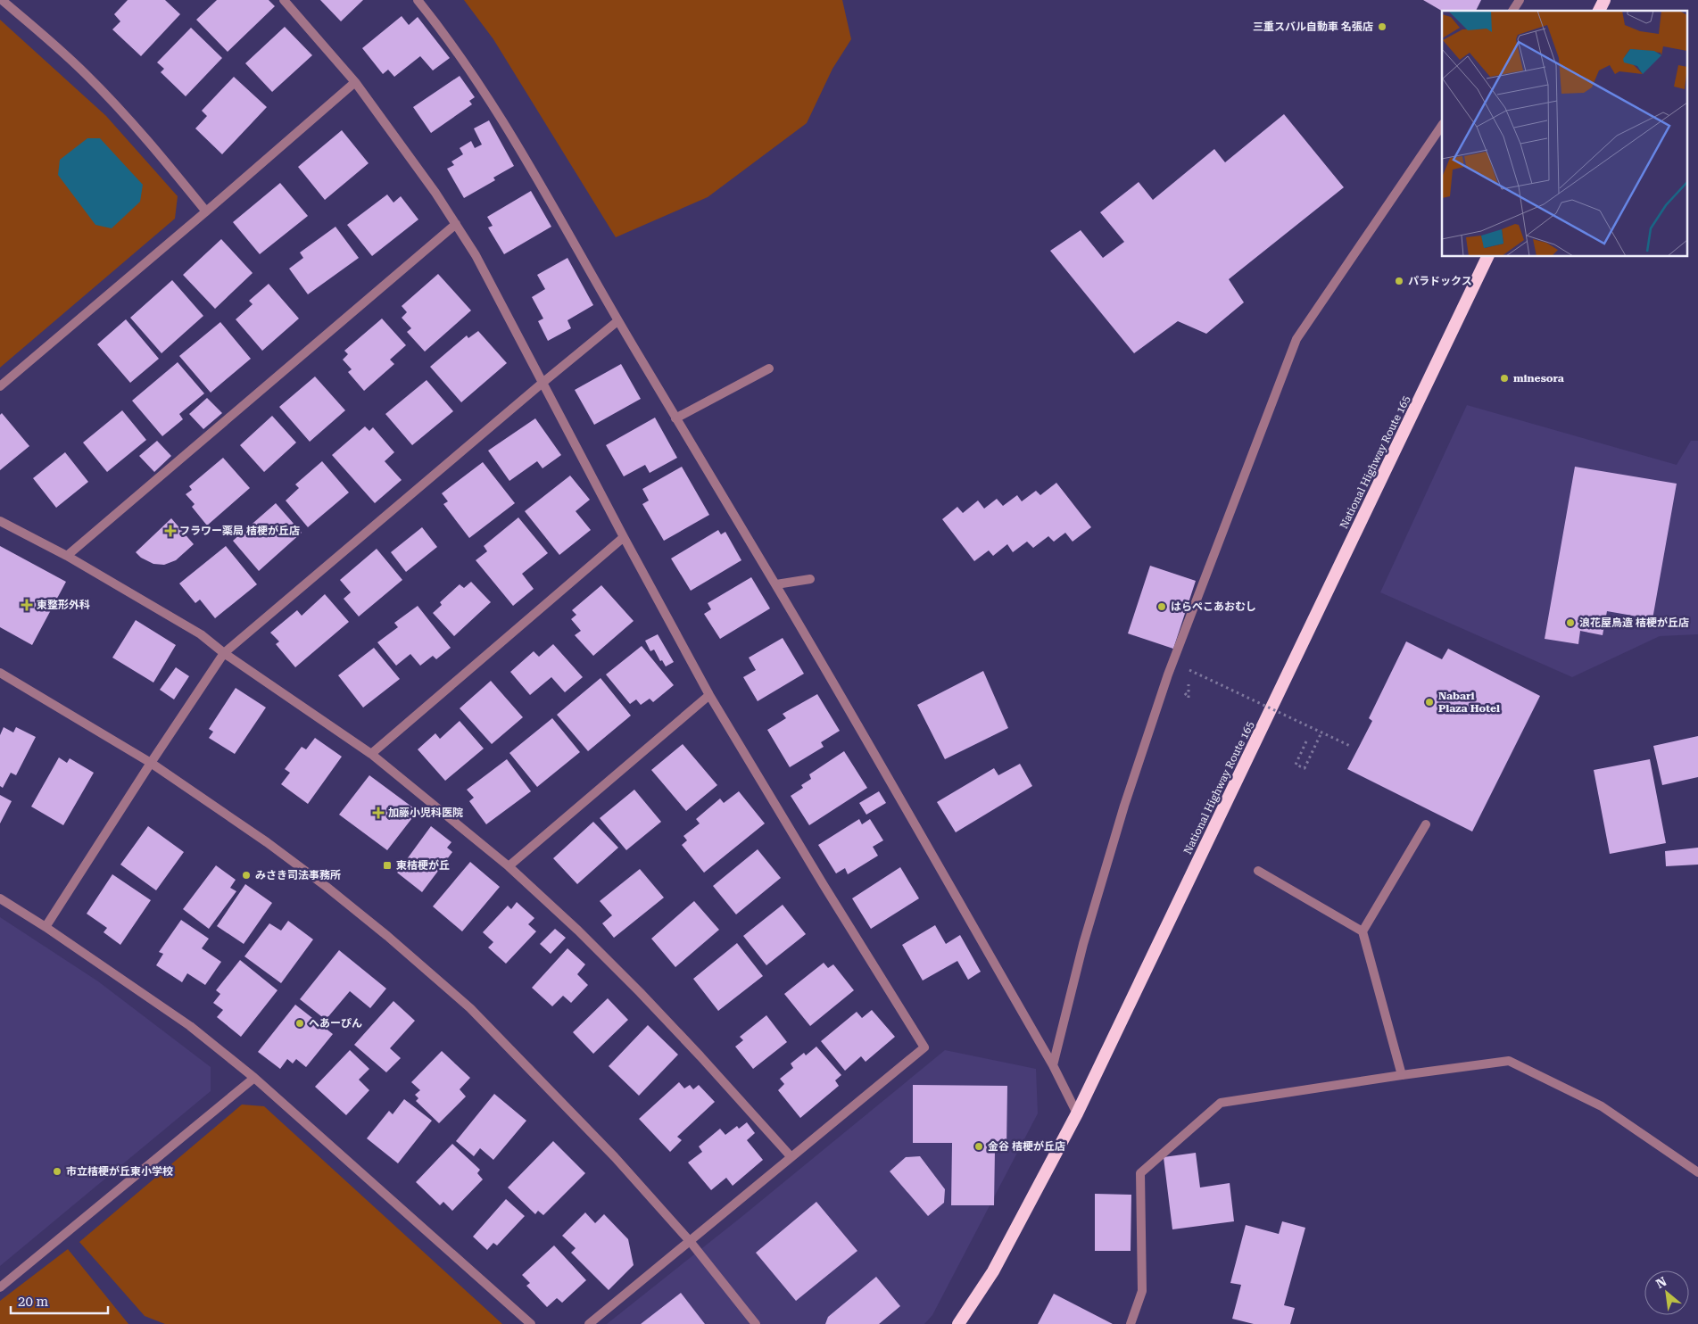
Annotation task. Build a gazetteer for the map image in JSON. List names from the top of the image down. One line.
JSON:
{"streets":{"highway":["National Highway Route 165"]},"places":{"other":["三重スバル自動車 名張店","パラドックス","minesora","はらぺこあおむし","浪花屋鳥造 桔梗が丘店","Nabari Plaza Hotel","みさき司法事務所","へあーぴん","金谷 桔梗が丘店","市立桔梗が丘東小学校"],"health":["フラワー薬局 桔梗が丘店","東整形外科","加藤小児科医院"],"transit":["東桔梗が丘"]},"scale_bar":"20 m","north":"top left"}
